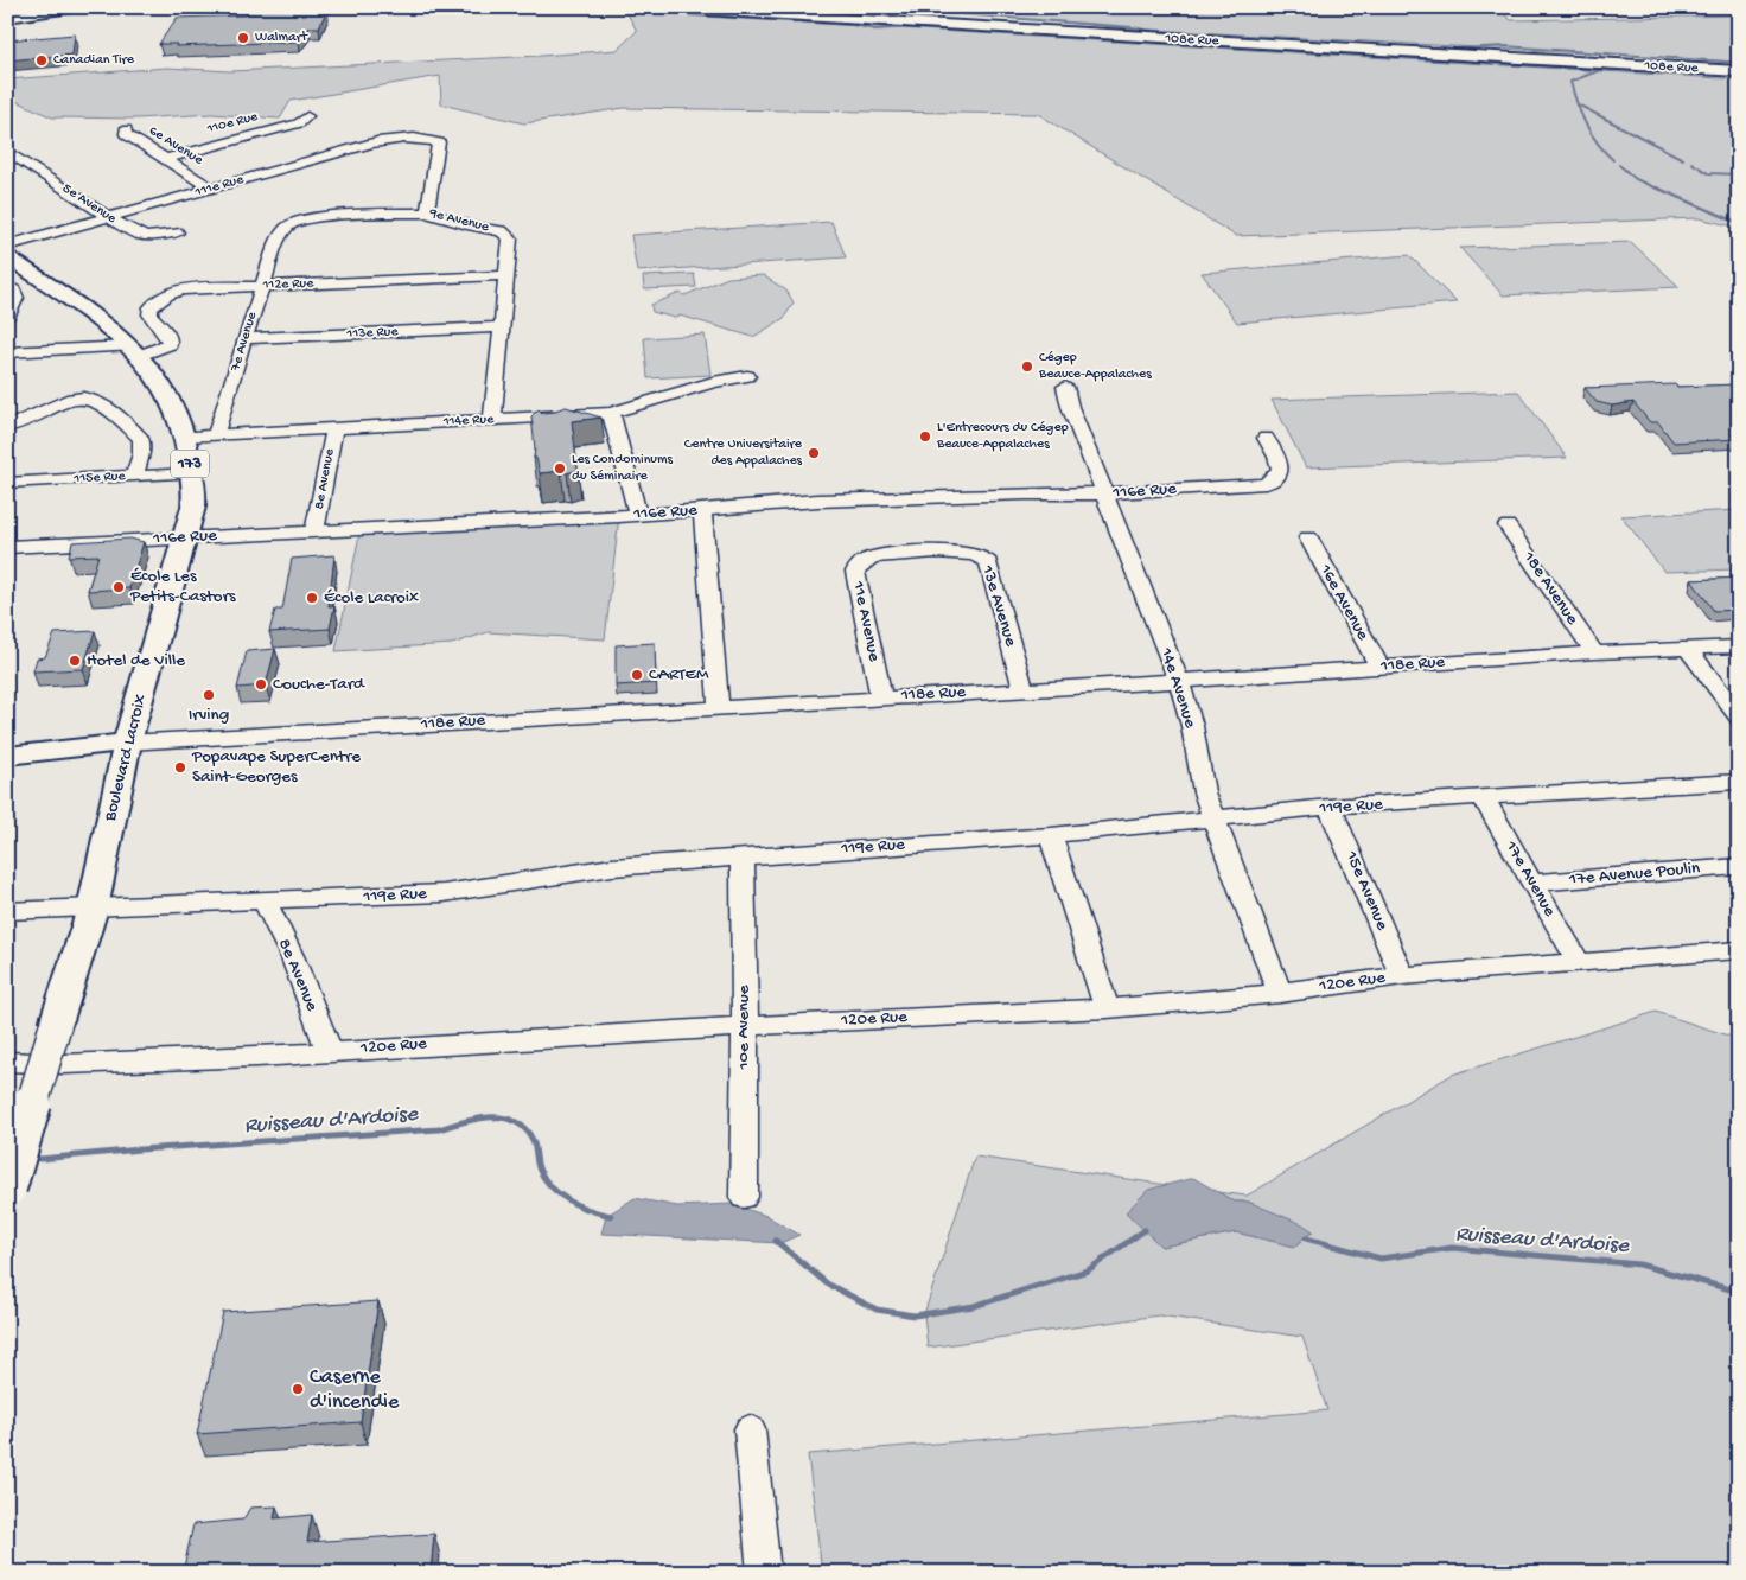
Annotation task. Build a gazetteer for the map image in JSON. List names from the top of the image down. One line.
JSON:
{"streets":{"main road":["108e Rue","173","Boulevard Lacroix"],"street":["110e Rue","6e Avenue","111e Rue","5e Avenue","9e Avenue","112e Rue","113e Rue","7e Avenue","114e Rue","115e Rue","8e Avenue","116e Rue","18e Avenue","16e Avenue","13e Avenue","11e Avenue","118e Rue","14e Avenue","119e Rue","17e Avenue Poulin","17e Avenue","15e Avenue","120e Rue","10e Avenue"]},"crossings":[["110e Rue","6e Avenue"],["6e Avenue","111e Rue"],["111e Rue","5e Avenue"],["111e Rue","9e Avenue"],["9e Avenue","112e Rue"],["9e Avenue","113e Rue"],["9e Avenue","7e Avenue"],["9e Avenue","114e Rue"],["112e Rue","7e Avenue"],["112e Rue","Boulevard Lacroix"],["113e Rue","7e Avenue"],["7e Avenue","114e Rue"],["114e Rue","8e Avenue"],["114e Rue","Boulevard Lacroix"],["115e Rue","Boulevard Lacroix"],["8e Avenue","116e Rue"],["8e Avenue","119e Rue"],["8e Avenue","120e Rue"],["116e Rue","14e Avenue"],["116e Rue","Boulevard Lacroix"],["18e Avenue","118e Rue"],["16e Avenue","118e Rue"],["13e Avenue","11e Avenue"],["13e Avenue","118e Rue"],["11e Avenue","118e Rue"],["118e Rue","14e Avenue"],["118e Rue","Boulevard Lacroix"],["14e Avenue","119e Rue"],["14e Avenue","120e Rue"],["Boulevard Lacroix","119e Rue"],["119e Rue","17e Avenue"],["119e Rue","15e Avenue"],["119e Rue","10e Avenue"],["17e Avenue Poulin","17e Avenue"],["17e Avenue","120e Rue"],["15e Avenue","120e Rue"],["120e Rue","10e Avenue"]],"water":["Ruisseau d'Ardoise"],"places":["Walmart","Canadian Tire","Cégep Beauce-Appalaches","L'Entrecours du Cégep Beauce-Appalaches","Centre Universitaire des Appalaches","Les Condominums du Séminaire","École Les Petits-Castors","École Lacroix","Hotel de Ville","CARTEM","Couche-Tard","Irving","Popavape SuperCentre Saint-Georges","Caserne d'incendie"]}
